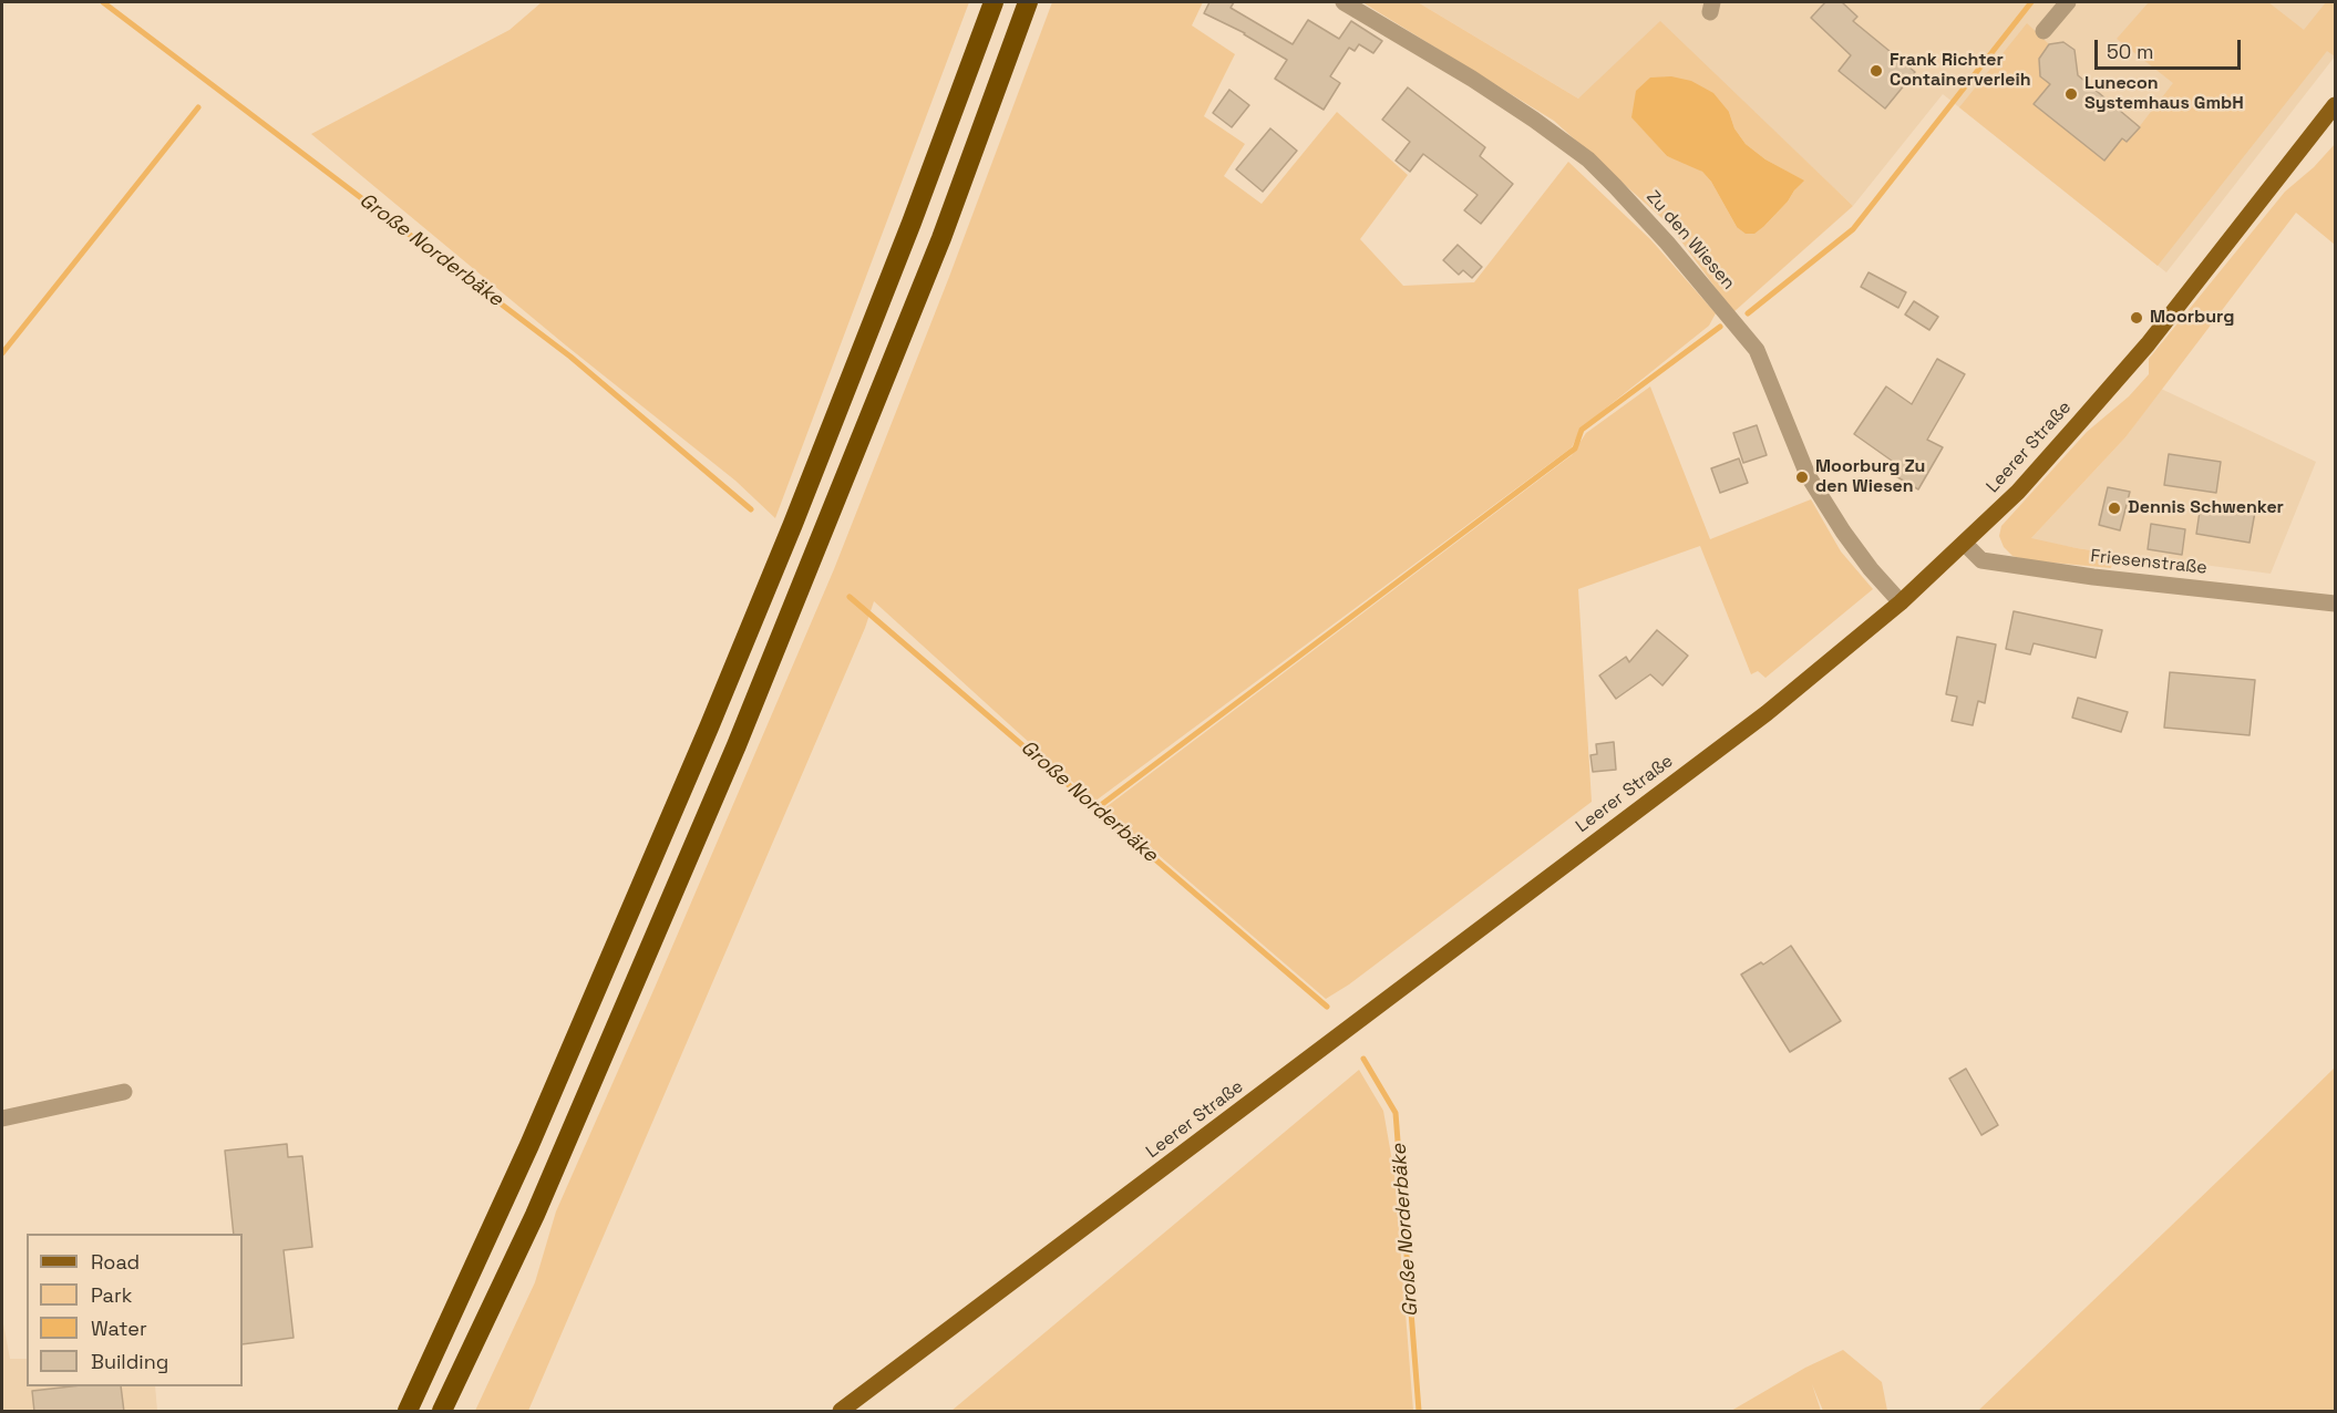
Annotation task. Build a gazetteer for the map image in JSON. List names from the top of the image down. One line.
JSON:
{"streets":{"main road":["Leerer Straße"],"street":["Zu den Wiesen","Friesenstraße"]},"crossings":[["Zu den Wiesen","Leerer Straße"],["Leerer Straße","Friesenstraße"]],"water":["Große Norderbäke"],"places":["Frank Richter Containerverleih","Lunecon Systemhaus GmbH","Moorburg","Moorburg Zu den Wiesen","Dennis Schwenker"],"legend":["Road","Park","Water","Building"],"scale_bar":"50 m"}
